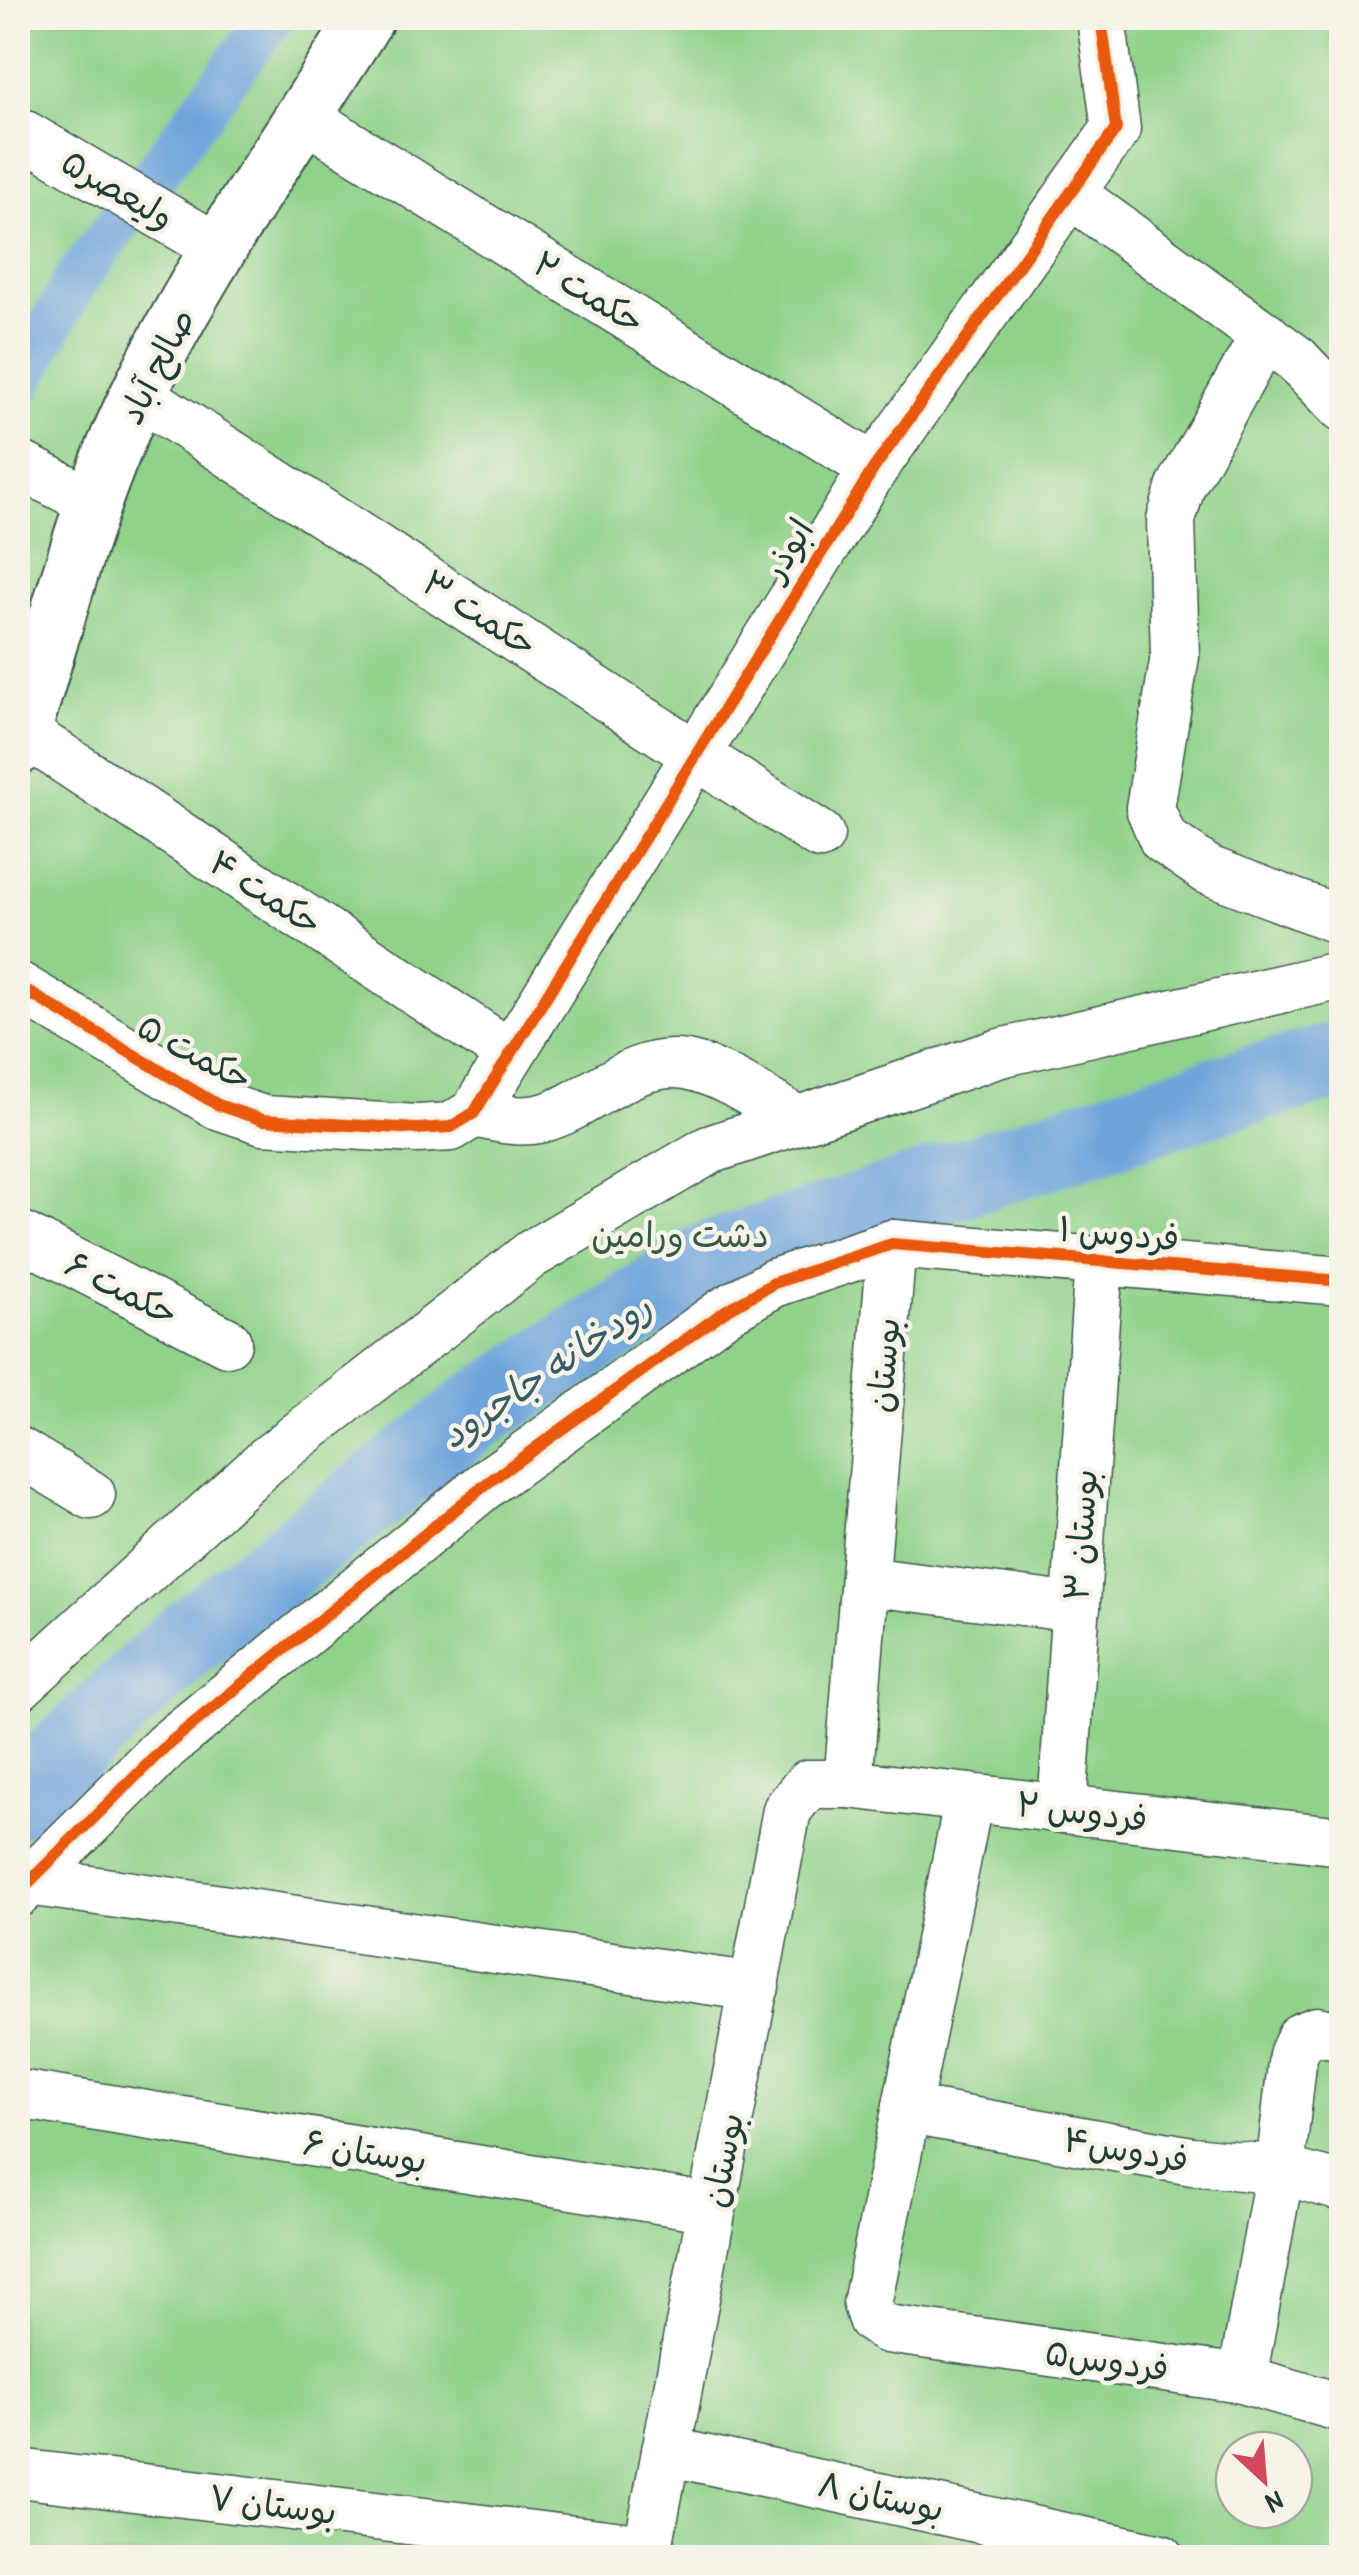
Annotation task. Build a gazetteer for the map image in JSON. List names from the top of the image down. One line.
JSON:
{"streets":{"street":["ولیعصر۵","حکمت ۲","صالح آباد","ابوذر","حکمت ۳","حکمت ۴","حکمت ۵","فردوس ۱","حکمت ۶","بوستان","بوستان ۳","فردوس ۲","فردوس۴","بوستان ۶","فردوس۵","بوستان ۸","بوستان ۷"]},"crossings":[["ولیعصر۵","صالح آباد"],["حکمت ۲","صالح آباد"],["حکمت ۲","ابوذر"],["صالح آباد","حکمت ۳"],["صالح آباد","حکمت ۴"],["ابوذر","حکمت ۳"],["ابوذر","حکمت ۴"],["ابوذر","حکمت ۵"],["فردوس ۱","بوستان"],["فردوس ۱","بوستان ۳"],["بوستان","فردوس ۲"],["بوستان","بوستان ۶"],["بوستان","بوستان ۸"],["بوستان","بوستان ۷"],["بوستان ۳","فردوس ۲"],["فردوس۴","فردوس۵"]],"water":["رودخانه جاجرود"],"parks":["دشت ورامین"],"north":"bottom right"}
